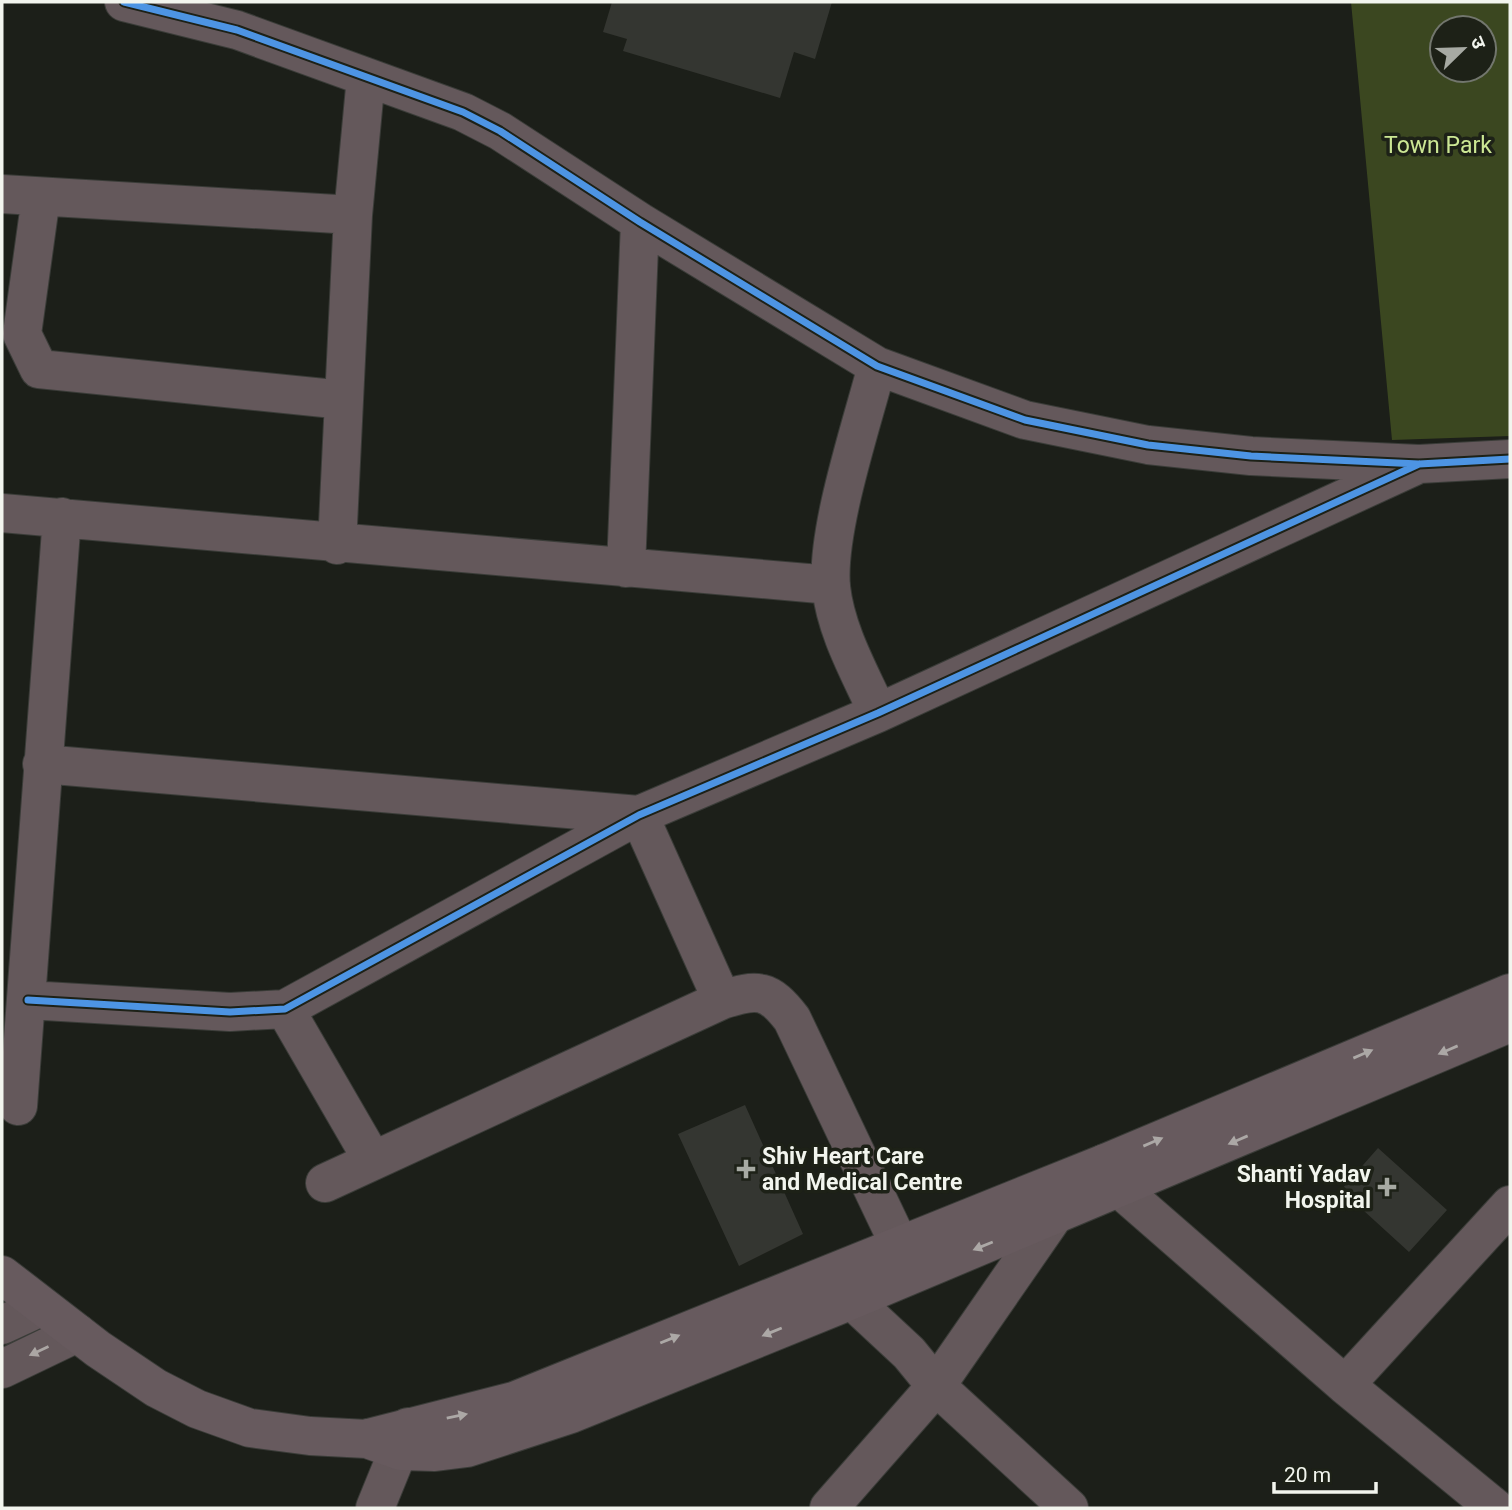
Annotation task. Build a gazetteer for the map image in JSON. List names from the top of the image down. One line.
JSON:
{"parks":["Town Park"],"places":{"health":["Shiv Heart Care and Medical Centre","Shanti Yadav Hospital"]},"scale_bar":"20 m","north":"top right"}
